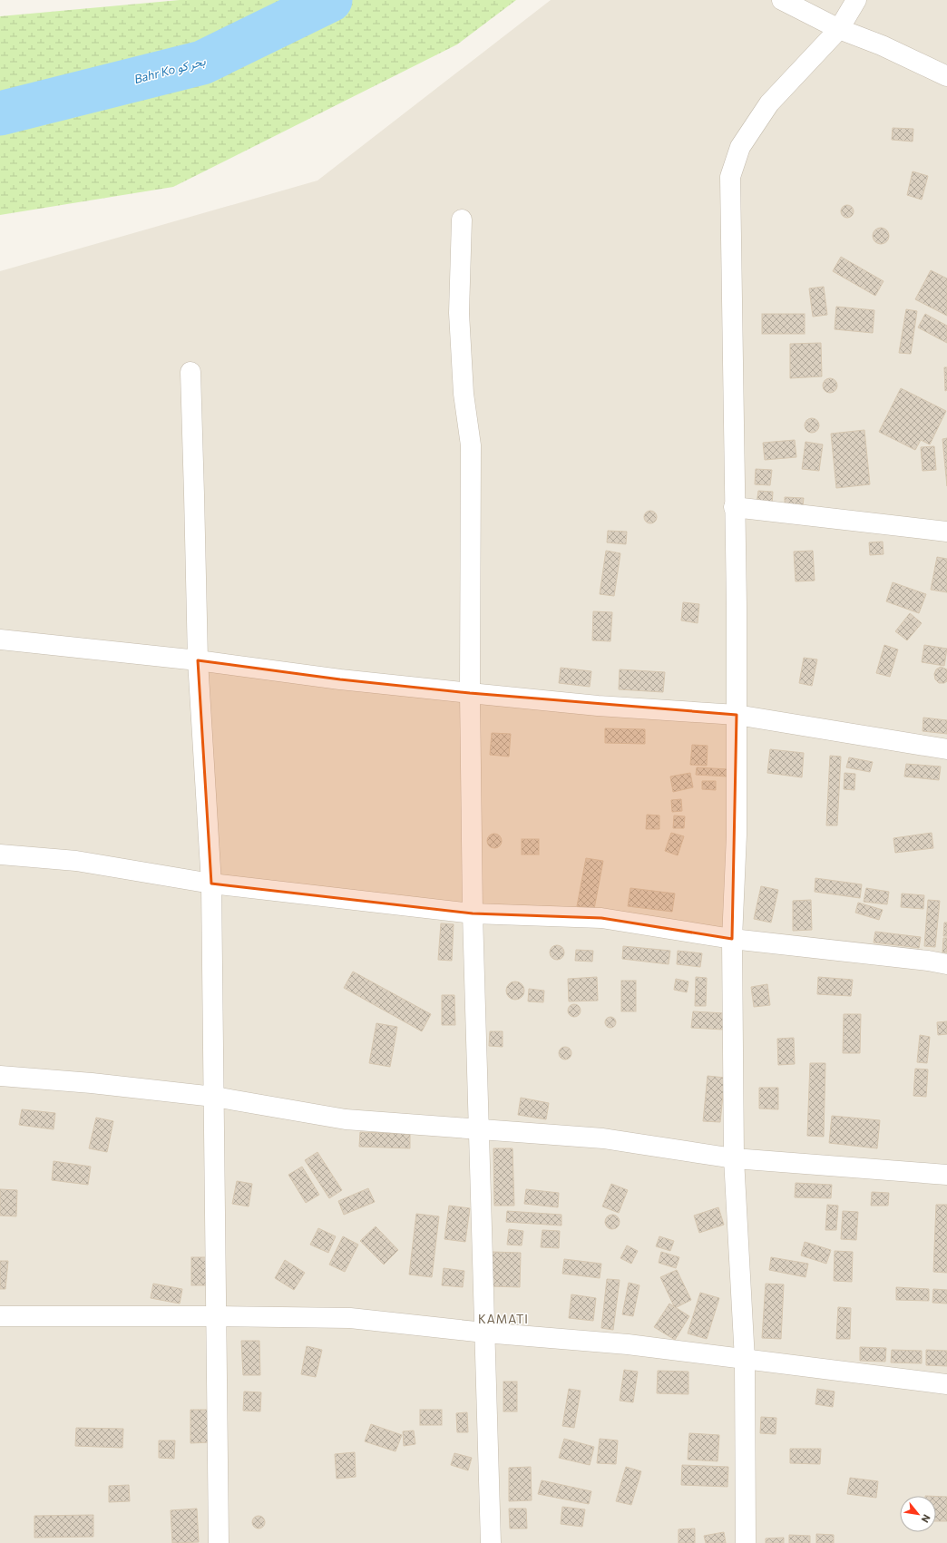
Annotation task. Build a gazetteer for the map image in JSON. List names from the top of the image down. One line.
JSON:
{"districts":["KAMATI"],"water":["Bahr Ko بحر كو"],"north":"bottom right"}
